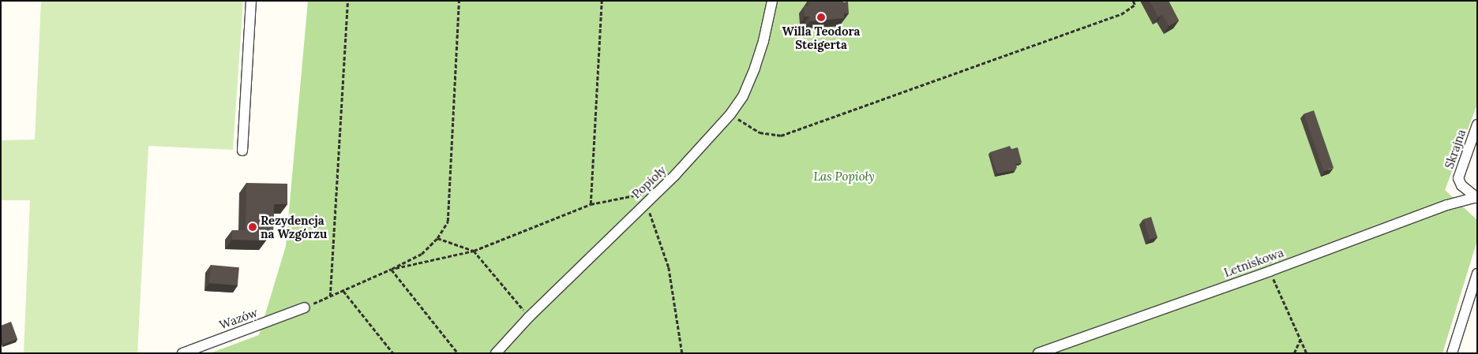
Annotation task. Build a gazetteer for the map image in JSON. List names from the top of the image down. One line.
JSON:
{"streets":{"street":["Skrajna","Popioły","Letniskowa","Wazów"]},"crossings":[["Skrajna","Letniskowa"]],"parks":["Las Popioły"],"places":["Willa Teodora Steigerta","Rezydencja na Wzgórzu"]}
